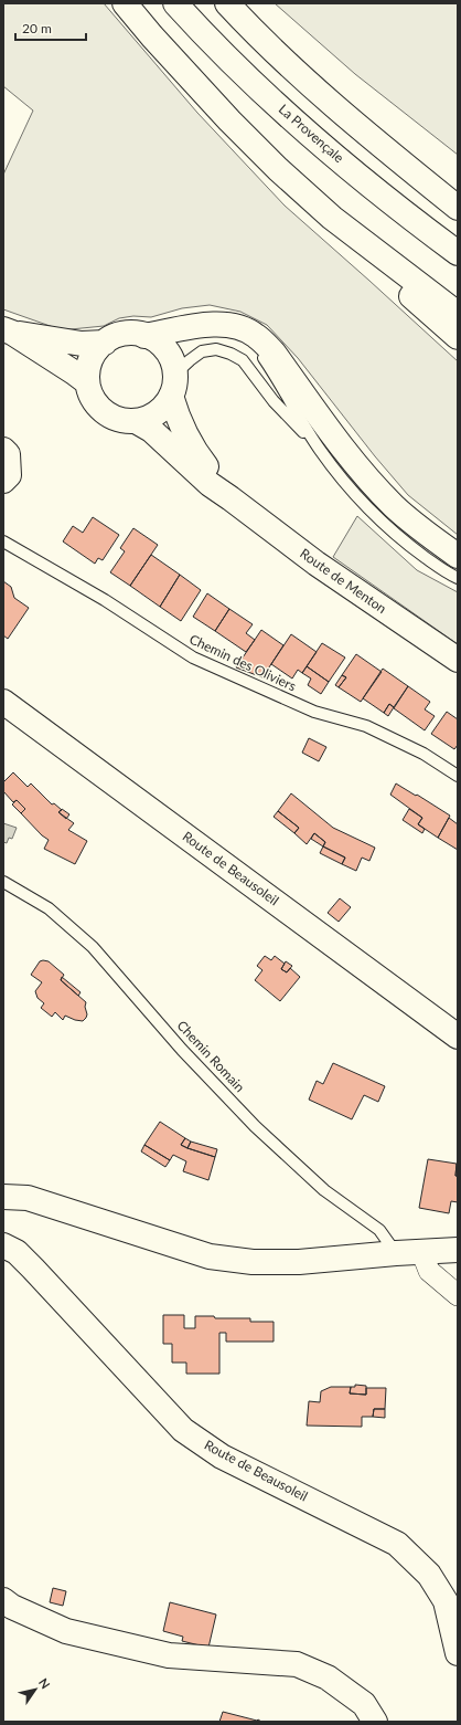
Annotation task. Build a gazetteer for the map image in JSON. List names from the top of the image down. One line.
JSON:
{"streets":{"main road":["La Provençale","Route de Menton","Route de Beausoleil"],"lane":["Chemin des Oliviers","Chemin Romain"]},"scale_bar":"20 m","north":"top right"}
